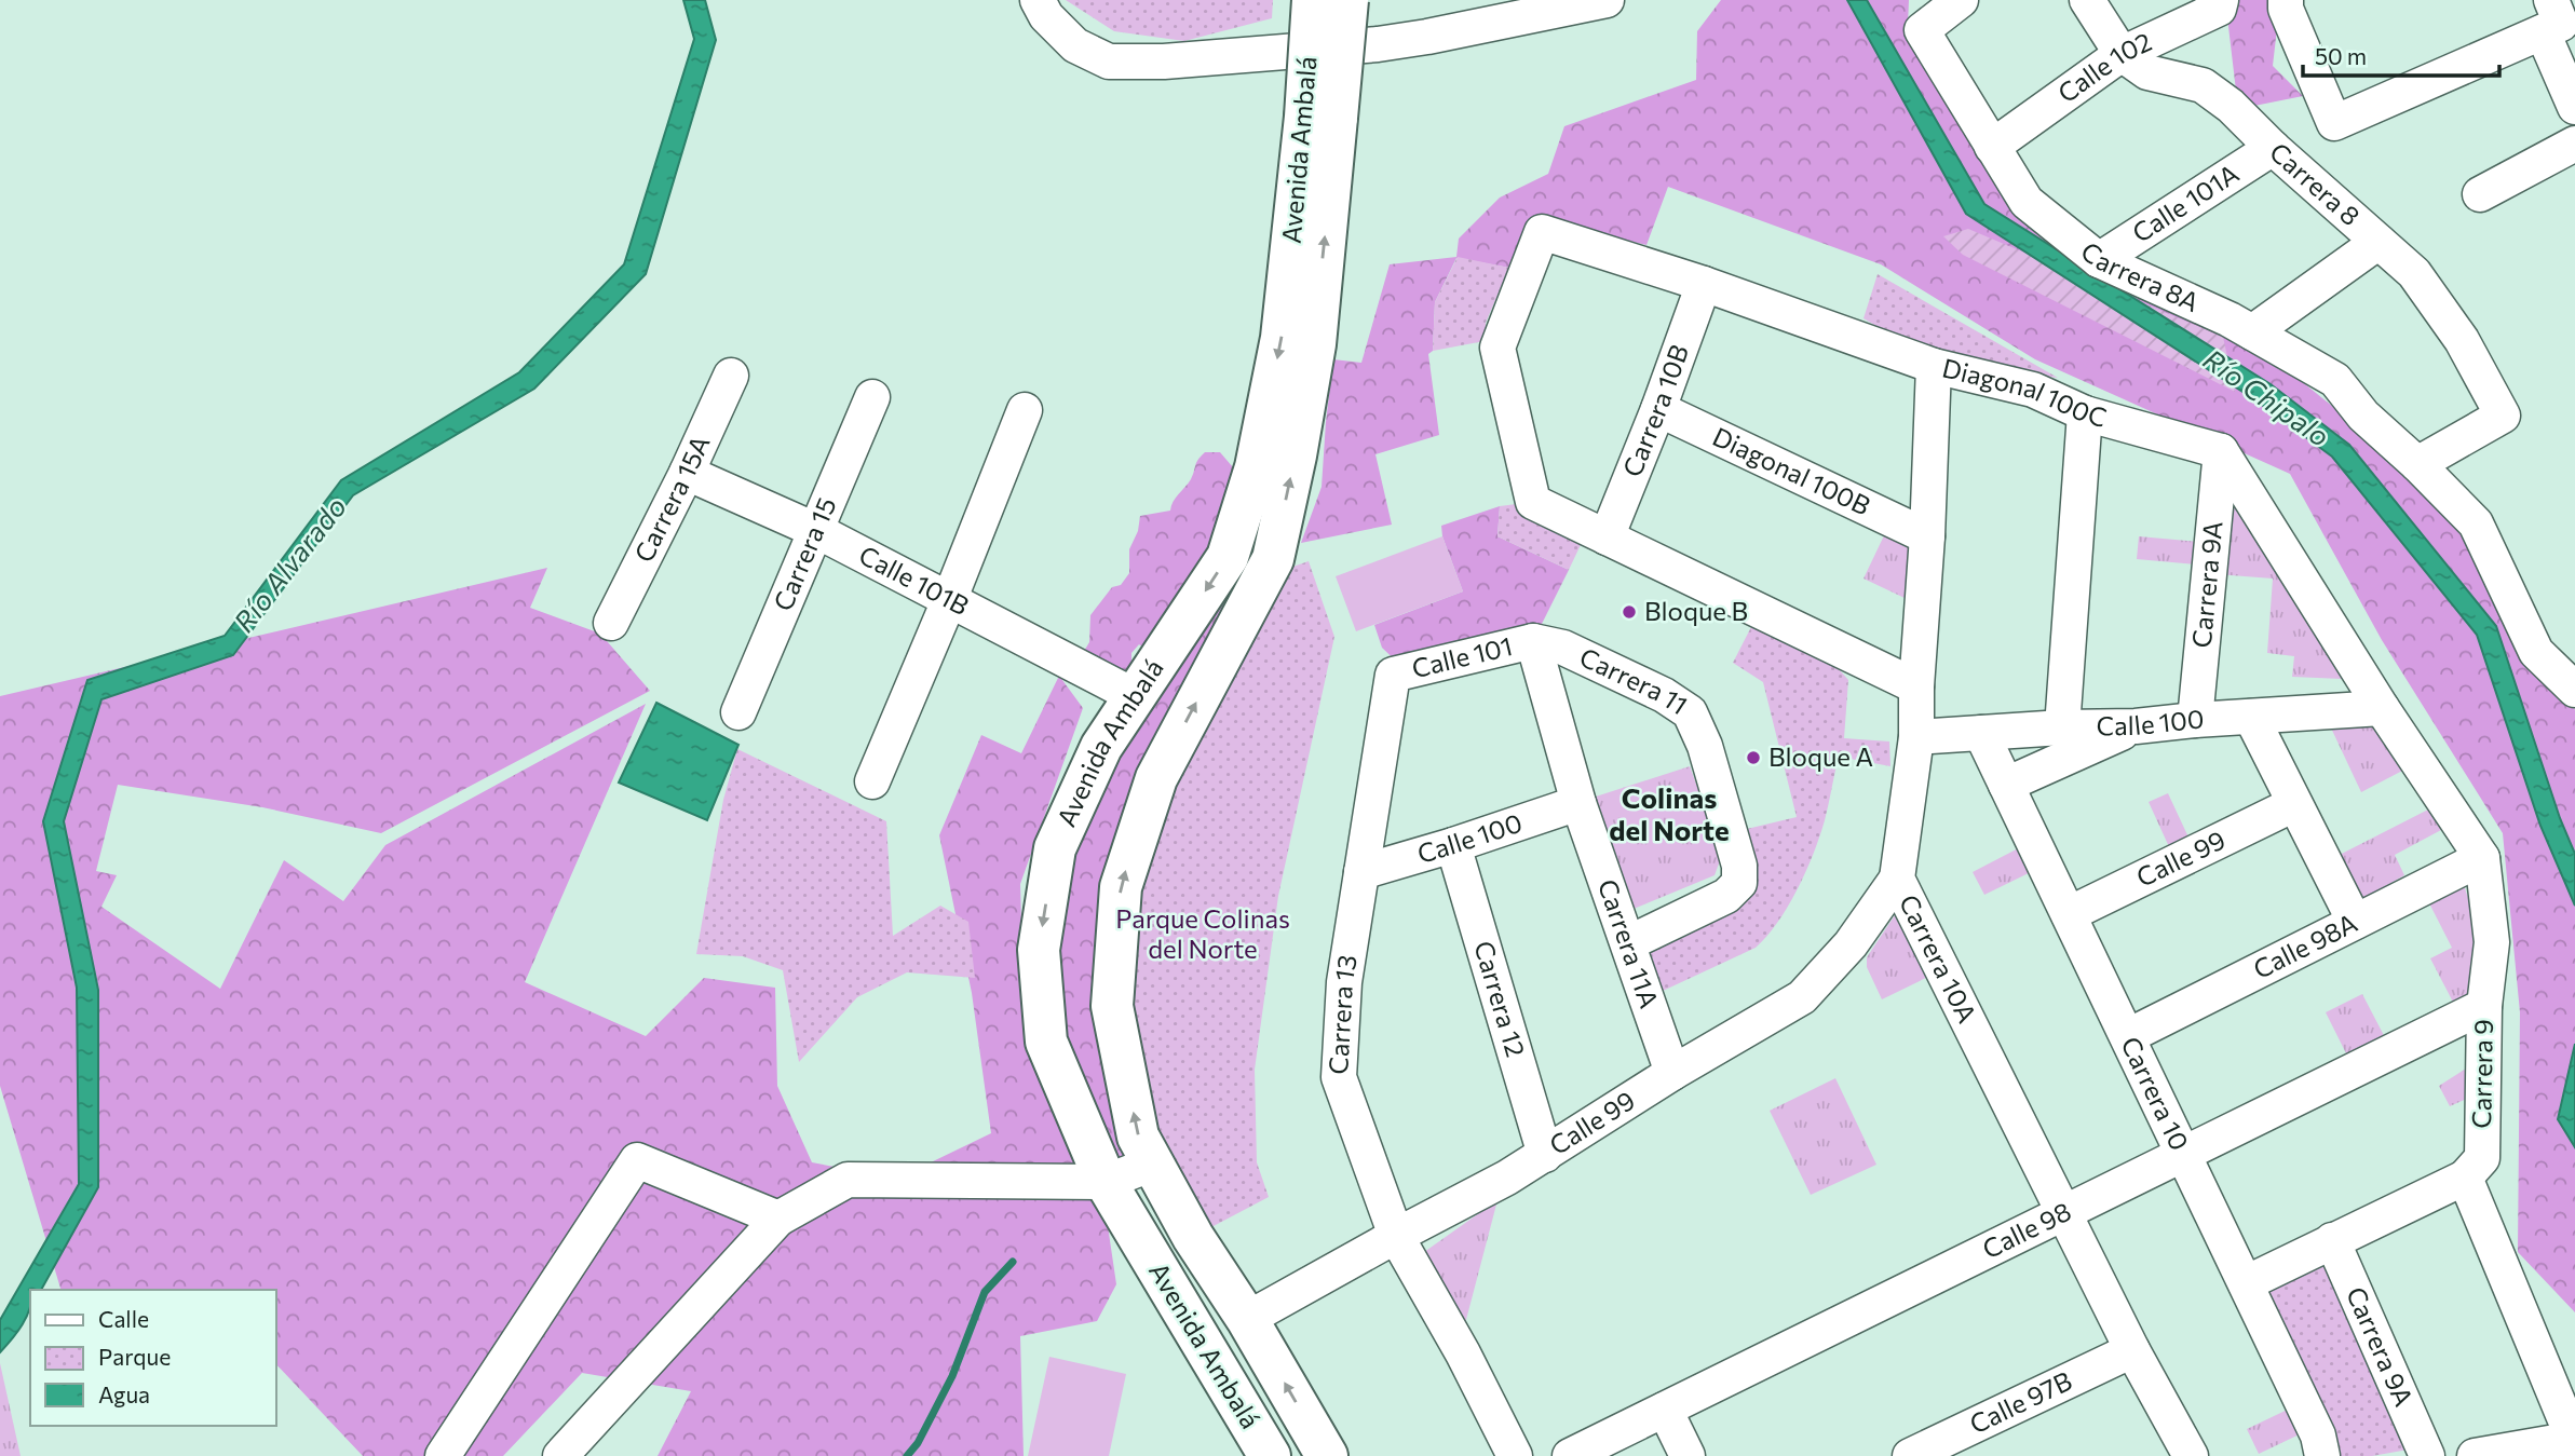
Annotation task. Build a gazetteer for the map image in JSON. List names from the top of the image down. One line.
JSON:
{"streets":{"main road":["Avenida Ambalá"],"street":["Calle 102","Carrera 8","Calle 101A","Carrera 8A","Diagonal 100C","Carrera 10B","Diagonal 100B","Carrera 15A","Carrera 15","Calle 101B","Carrera 9A","Calle 101","Carrera 11","Calle 100","Calle 99","Carrera 11A","Calle 98A","Carrera 10A","Carrera 12","Carrera 13","Carrera 9","Carrera 10","Calle 98","Calle 97B"]},"crossings":[["Calle 102","Carrera 8"],["Calle 102","Carrera 8A"],["Avenida Ambalá","Calle 101B"],["Avenida Ambalá","Calle 99"],["Carrera 8","Calle 101A"],["Carrera 8","Carrera 8A"],["Calle 101A","Carrera 8A"],["Diagonal 100C","Carrera 10B"],["Diagonal 100C","Carrera 9A"],["Diagonal 100C","Carrera 10A"],["Carrera 10B","Diagonal 100B"],["Diagonal 100B","Carrera 10A"],["Carrera 15A","Calle 101B"],["Carrera 15","Calle 101B"],["Carrera 9A","Calle 100"],["Calle 101","Carrera 11"],["Calle 101","Carrera 11A"],["Calle 101","Carrera 13"],["Carrera 11","Carrera 11A"],["Calle 100","Carrera 11A"],["Calle 100","Carrera 10A"],["Calle 100","Carrera 12"],["Calle 100","Carrera 13"],["Calle 100","Carrera 9"],["Calle 100","Carrera 10"],["Calle 99","Carrera 11A"],["Calle 99","Carrera 10A"],["Calle 99","Carrera 12"],["Calle 99","Carrera 13"],["Calle 99","Carrera 10"],["Calle 98A","Carrera 9"],["Calle 98A","Carrera 10"],["Carrera 10A","Calle 98"],["Carrera 10A","Calle 97B"],["Carrera 9","Calle 98"],["Carrera 10","Calle 98"]],"districts":["Colinas del Norte"],"water":["Río Chipalo","Río Alvarado"],"parks":["Parque Colinas del Norte"],"places":["Bloque B","Bloque A"],"legend":["Calle","Parque","Agua"],"scale_bar":"50 m"}
